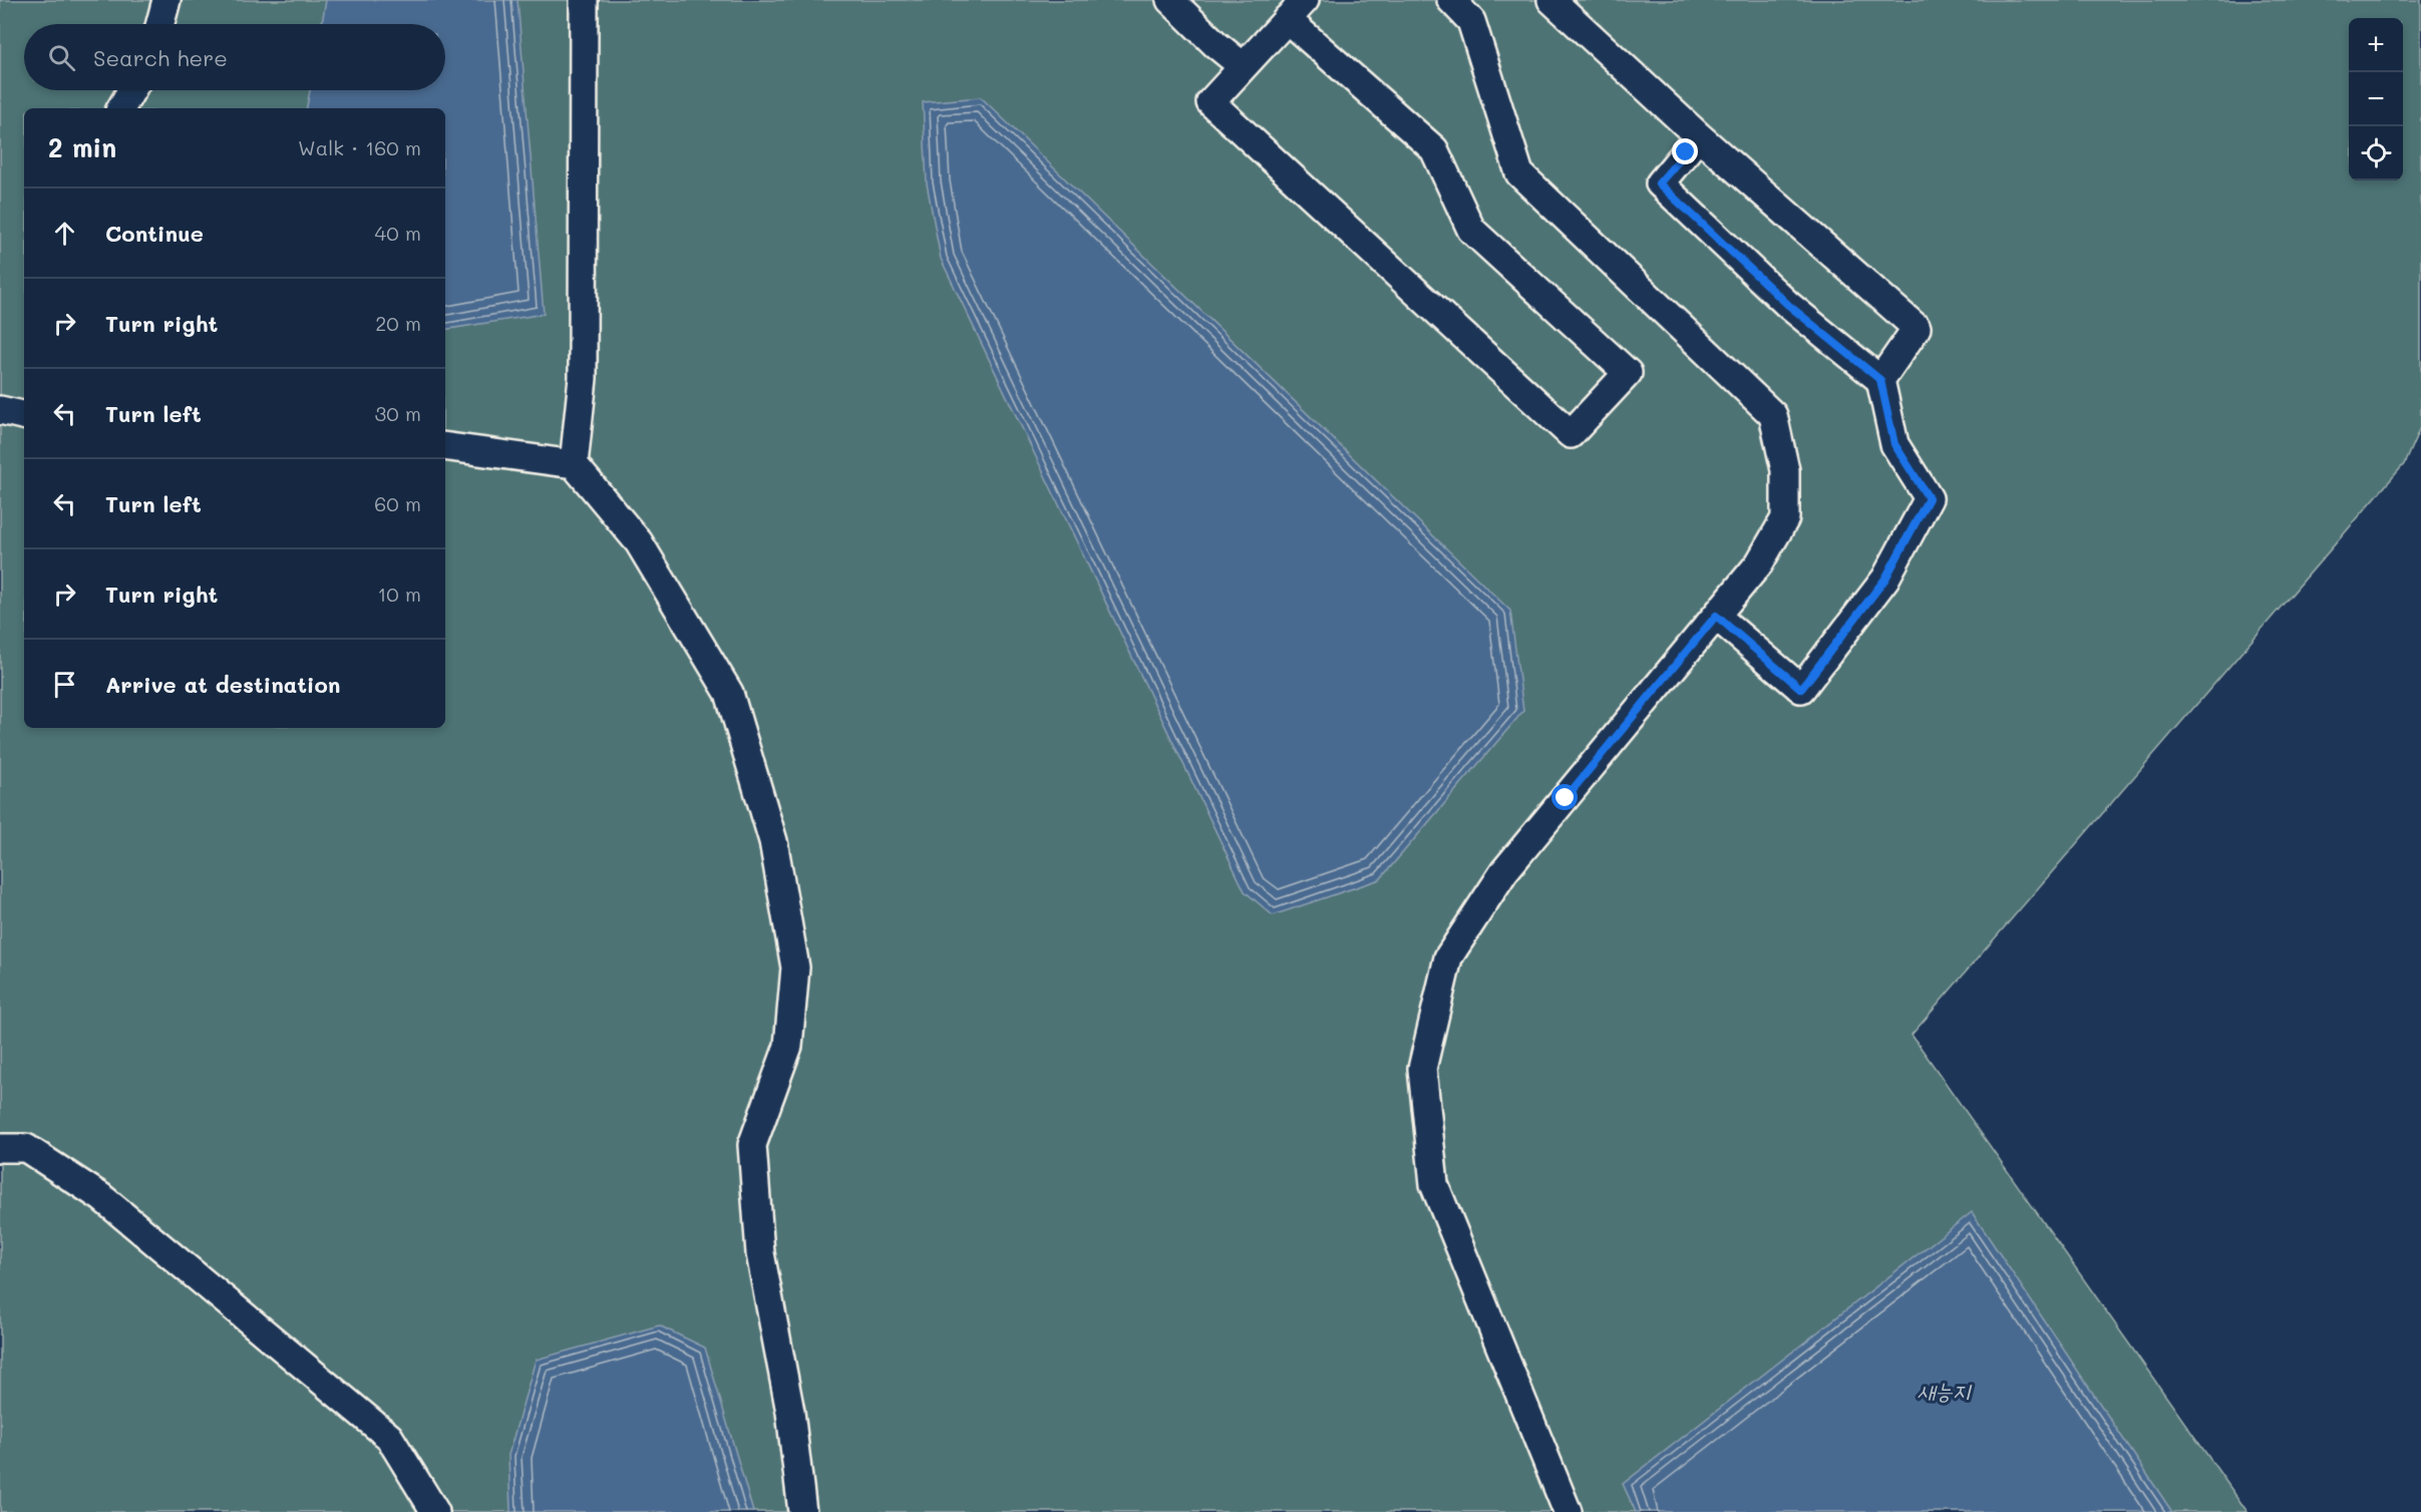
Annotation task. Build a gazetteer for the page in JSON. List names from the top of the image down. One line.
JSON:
{"water":["새능지"],"page":{"map_buttons":["+","−"],"search":"Search here","heading":["2 min","Walk · 160 m"],"list":[["Continue","40 m"],["Turn right","20 m"],["Turn left","30 m"],["Turn left","60 m"],["Turn right","10 m"],"Arrive at destination"]}}
